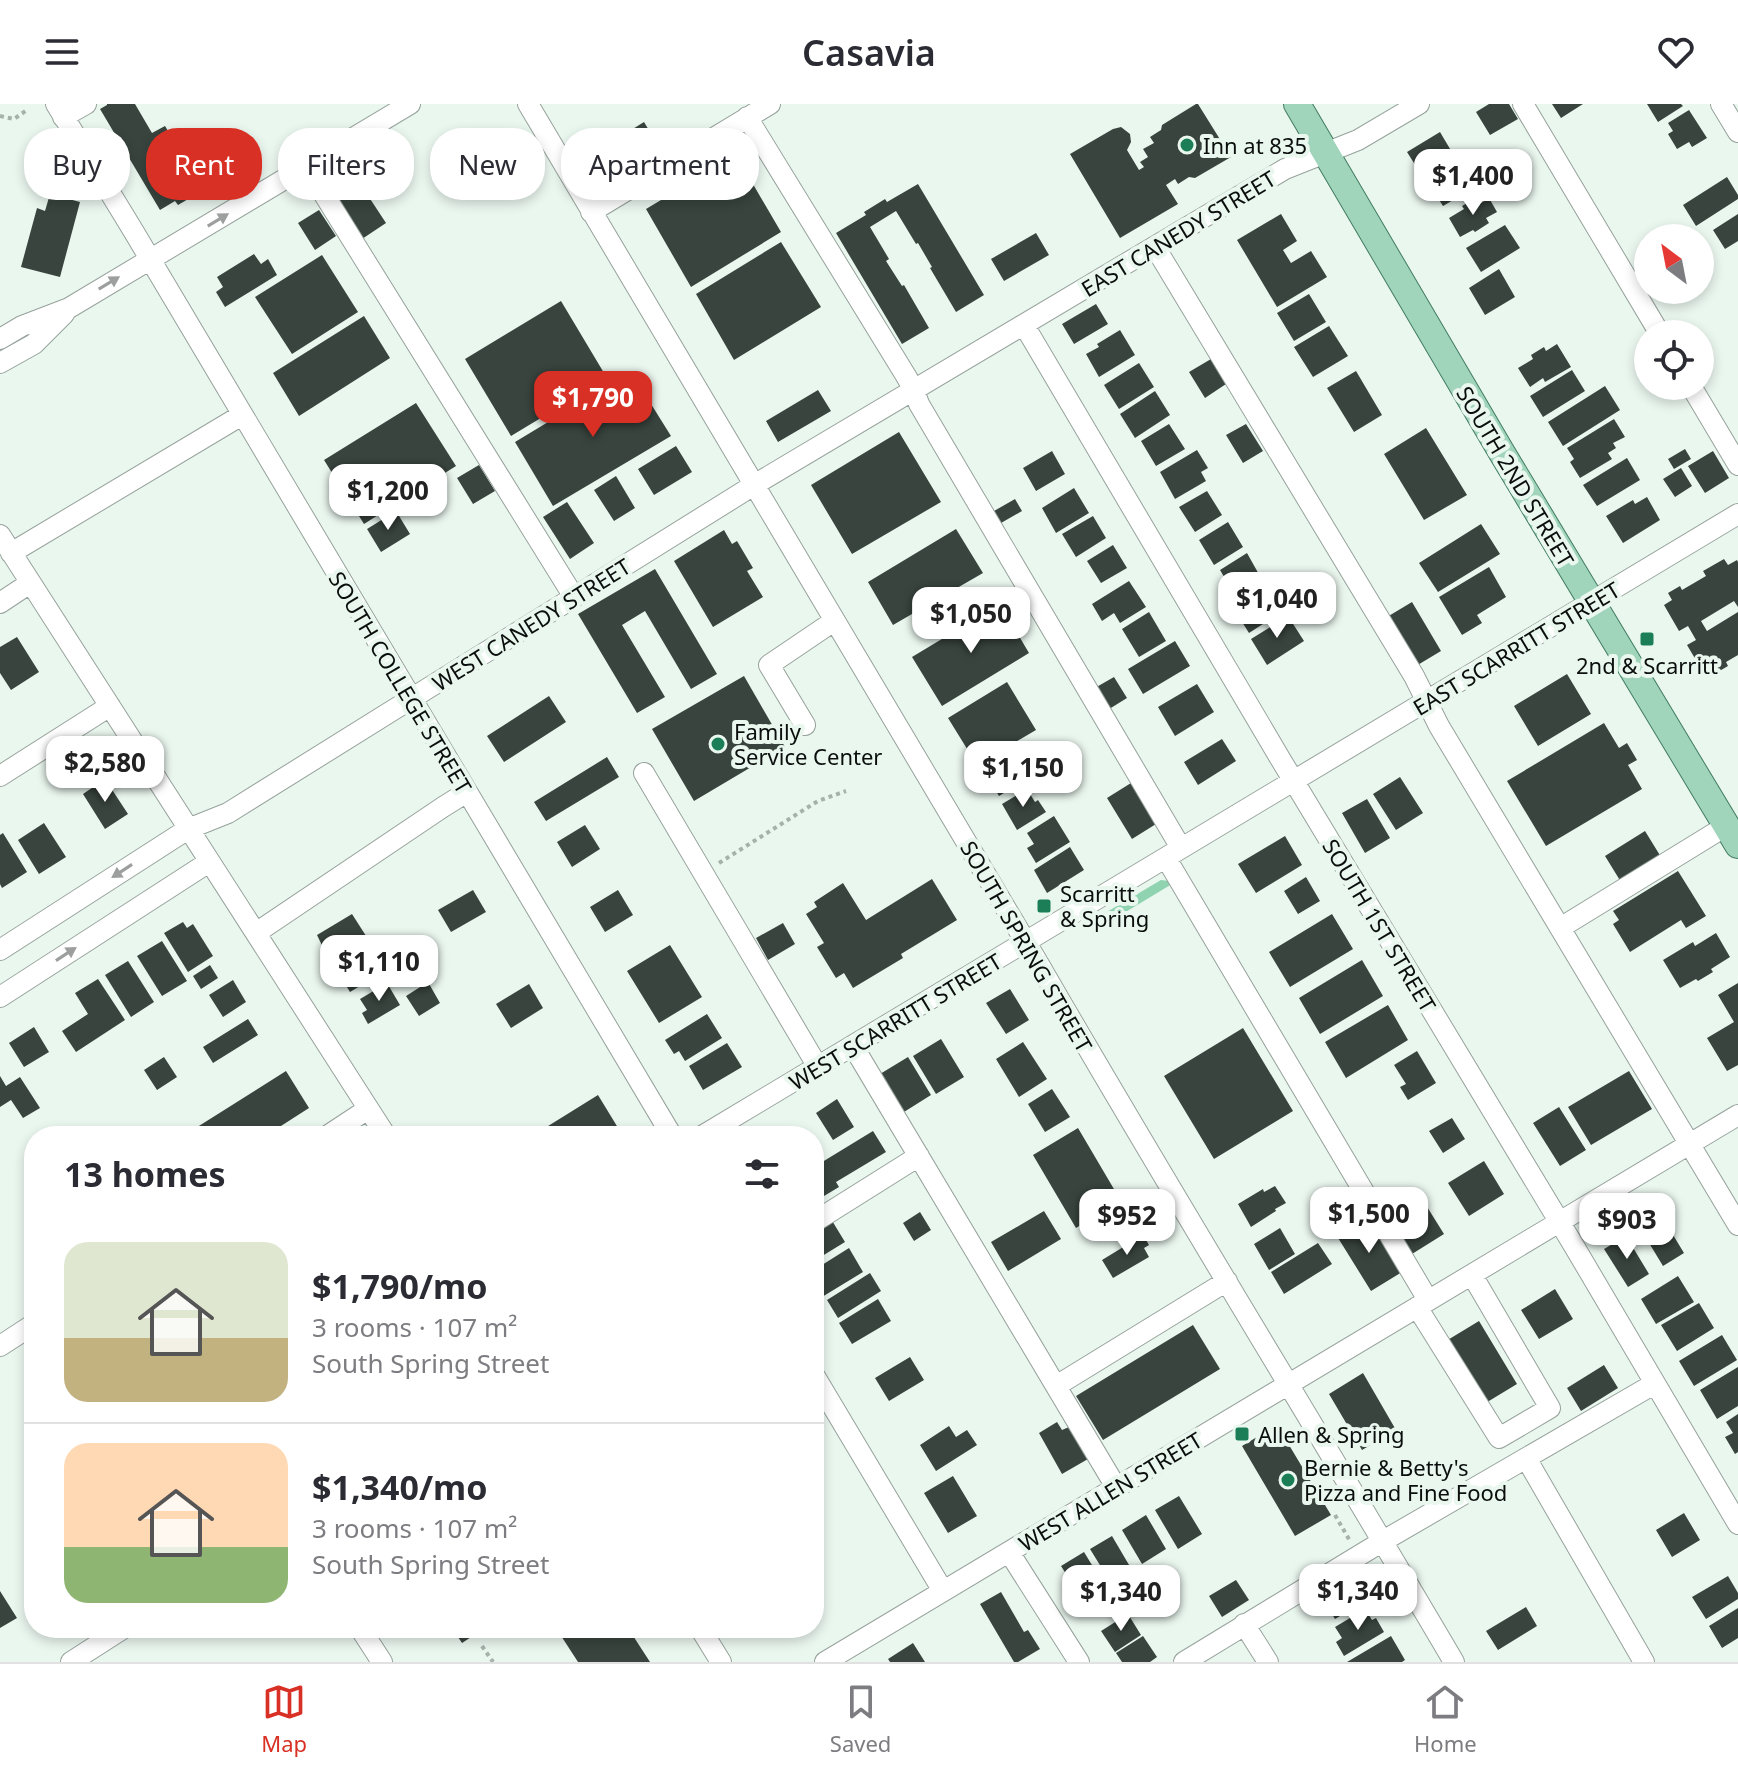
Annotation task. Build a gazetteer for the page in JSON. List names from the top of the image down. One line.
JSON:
{"streets":{"main road":["SOUTH 2ND STREET"],"street":["EAST CANEDY STREET","WEST CANEDY STREET","EAST SCARRITT STREET","SOUTH COLLEGE STREET","SOUTH 1ST STREET","SOUTH SPRING STREET","WEST SCARRITT STREET","WEST ALLEN STREET"]},"crossings":[["EAST CANEDY STREET","SOUTH 2ND STREET"],["EAST CANEDY STREET","WEST CANEDY STREET"],["EAST CANEDY STREET","SOUTH 1ST STREET"],["SOUTH 2ND STREET","EAST SCARRITT STREET"],["WEST CANEDY STREET","SOUTH COLLEGE STREET"],["WEST CANEDY STREET","SOUTH 1ST STREET"],["WEST CANEDY STREET","SOUTH SPRING STREET"],["EAST SCARRITT STREET","SOUTH 1ST STREET"],["EAST SCARRITT STREET","WEST SCARRITT STREET"],["SOUTH 1ST STREET","WEST SCARRITT STREET"],["SOUTH 1ST STREET","WEST ALLEN STREET"],["SOUTH SPRING STREET","WEST SCARRITT STREET"],["SOUTH SPRING STREET","WEST ALLEN STREET"]],"places":{"other":["Inn at 835","Family Service Center","Bernie & Betty's Pizza and Fine Food"],"transit":["2nd & Scarritt","Scarritt & Spring","Allen & Spring"]},"north":"top left","page":{"header":"Casavia","chip":["Buy","Rent","Filters","New","Apartment"],"price":["$1,400","$1,790","$1,200","$1,040","$1,050","$2,580","$1,150","$1,110","$1,500","$952","$903","$1,340","$1,340"],"heading":"13 homes","list":[{"name":"$1,790/mo","note":"3 rooms · 107 m² · South Spring Street"},{"name":"$1,340/mo","note":"3 rooms · 107 m² · South Spring Street"}],"tabs":["Map","Saved","Home"]}}
